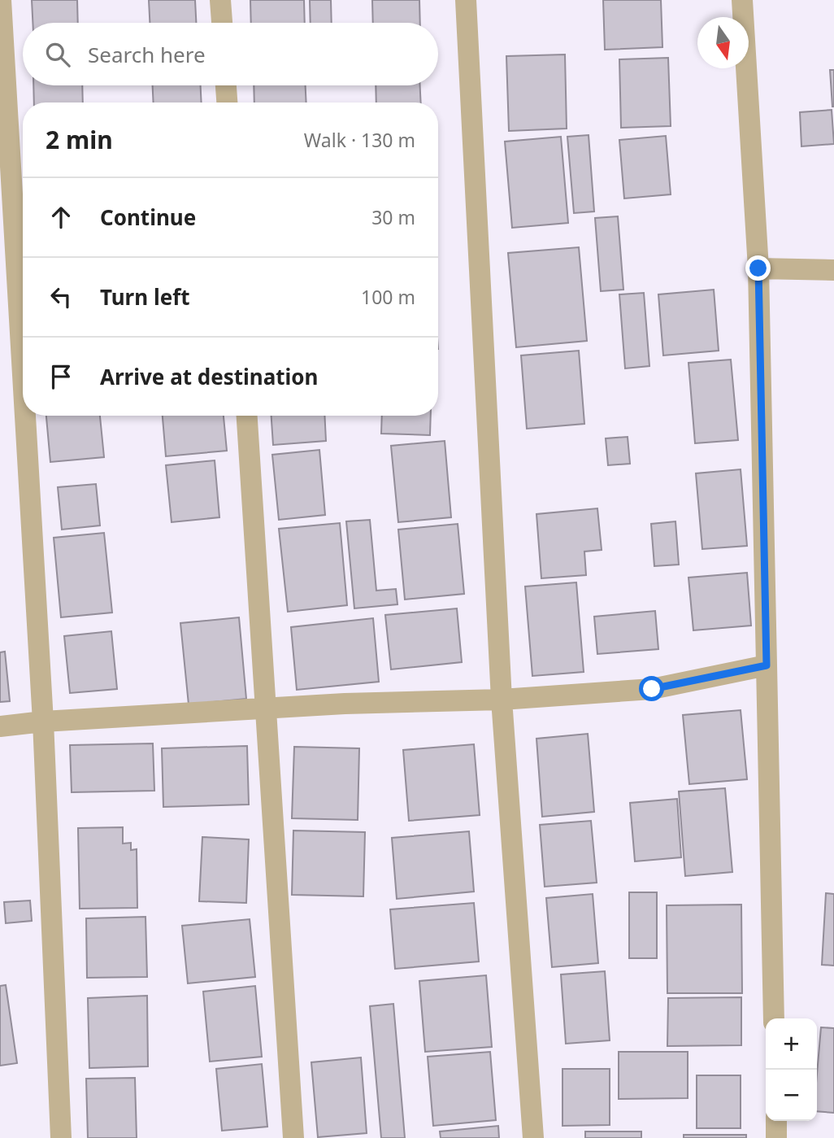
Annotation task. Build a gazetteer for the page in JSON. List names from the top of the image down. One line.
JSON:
{"north":"bottom","page":{"search":"Search here","heading":["2 min","Walk · 130 m"],"list":[["Continue","30 m"],["Turn left","100 m"],"Arrive at destination"],"map_buttons":["+","−"]}}
